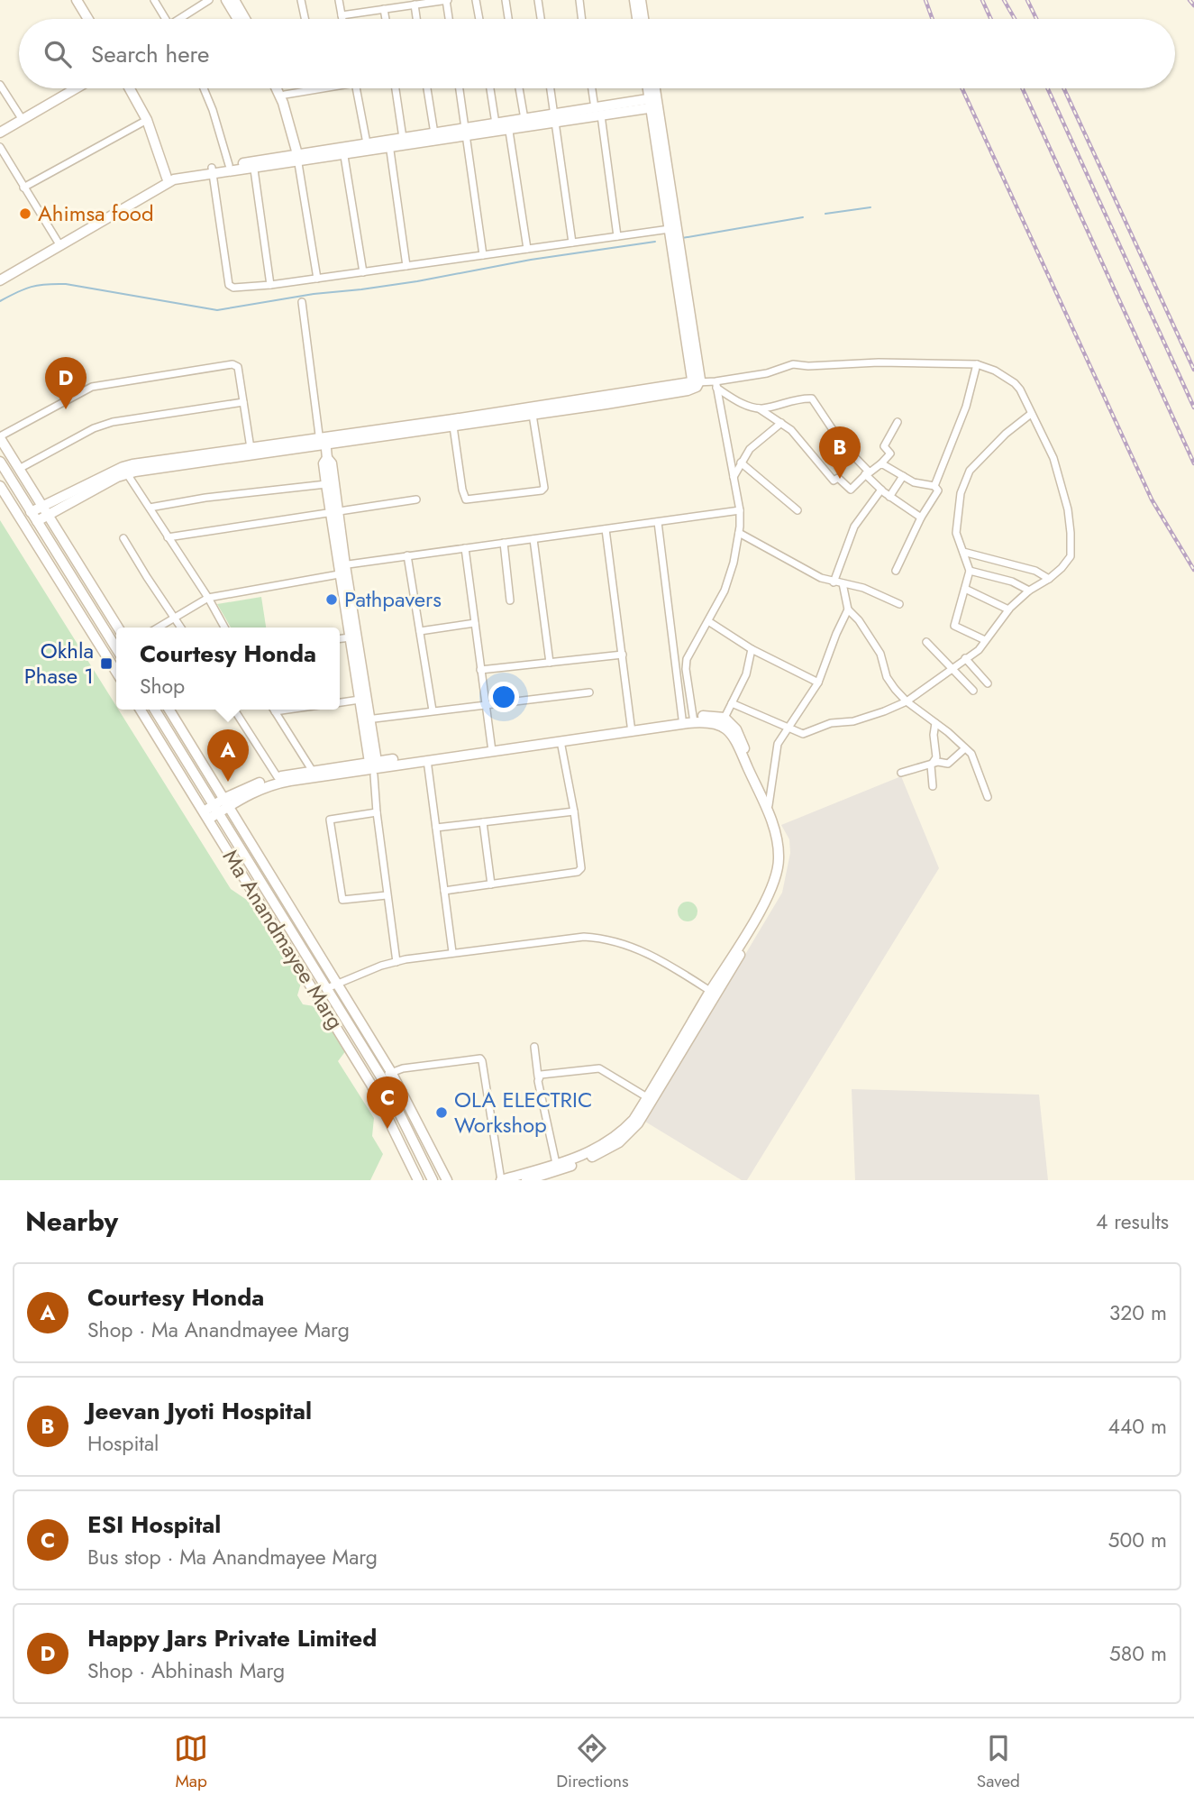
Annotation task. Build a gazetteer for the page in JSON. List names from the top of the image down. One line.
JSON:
{"streets":{"street":["Ma Anandmayee Marg"]},"places":{"other":["Ahimsa food","Pathpavers","OLA ELECTRIC Workshop"],"transit":["Okhla Phase 1"]},"page":{"search":"Search here","pins":["D","B","A","C"],"popup":["Courtesy Honda","Shop"],"heading":["Nearby","4 results"],"list":[{"mark":"A","name":"Courtesy Honda","note":"Shop · Ma Anandmayee Marg","value":"320 m"},{"mark":"B","name":"Jeevan Jyoti Hospital","note":"Hospital","value":"440 m"},{"mark":"C","name":"ESI Hospital","note":"Bus stop · Ma Anandmayee Marg","value":"500 m"},{"mark":"D","name":"Happy Jars Private Limited","note":"Shop · Abhinash Marg","value":"580 m"}],"nav":["Map","Directions","Saved"]}}
